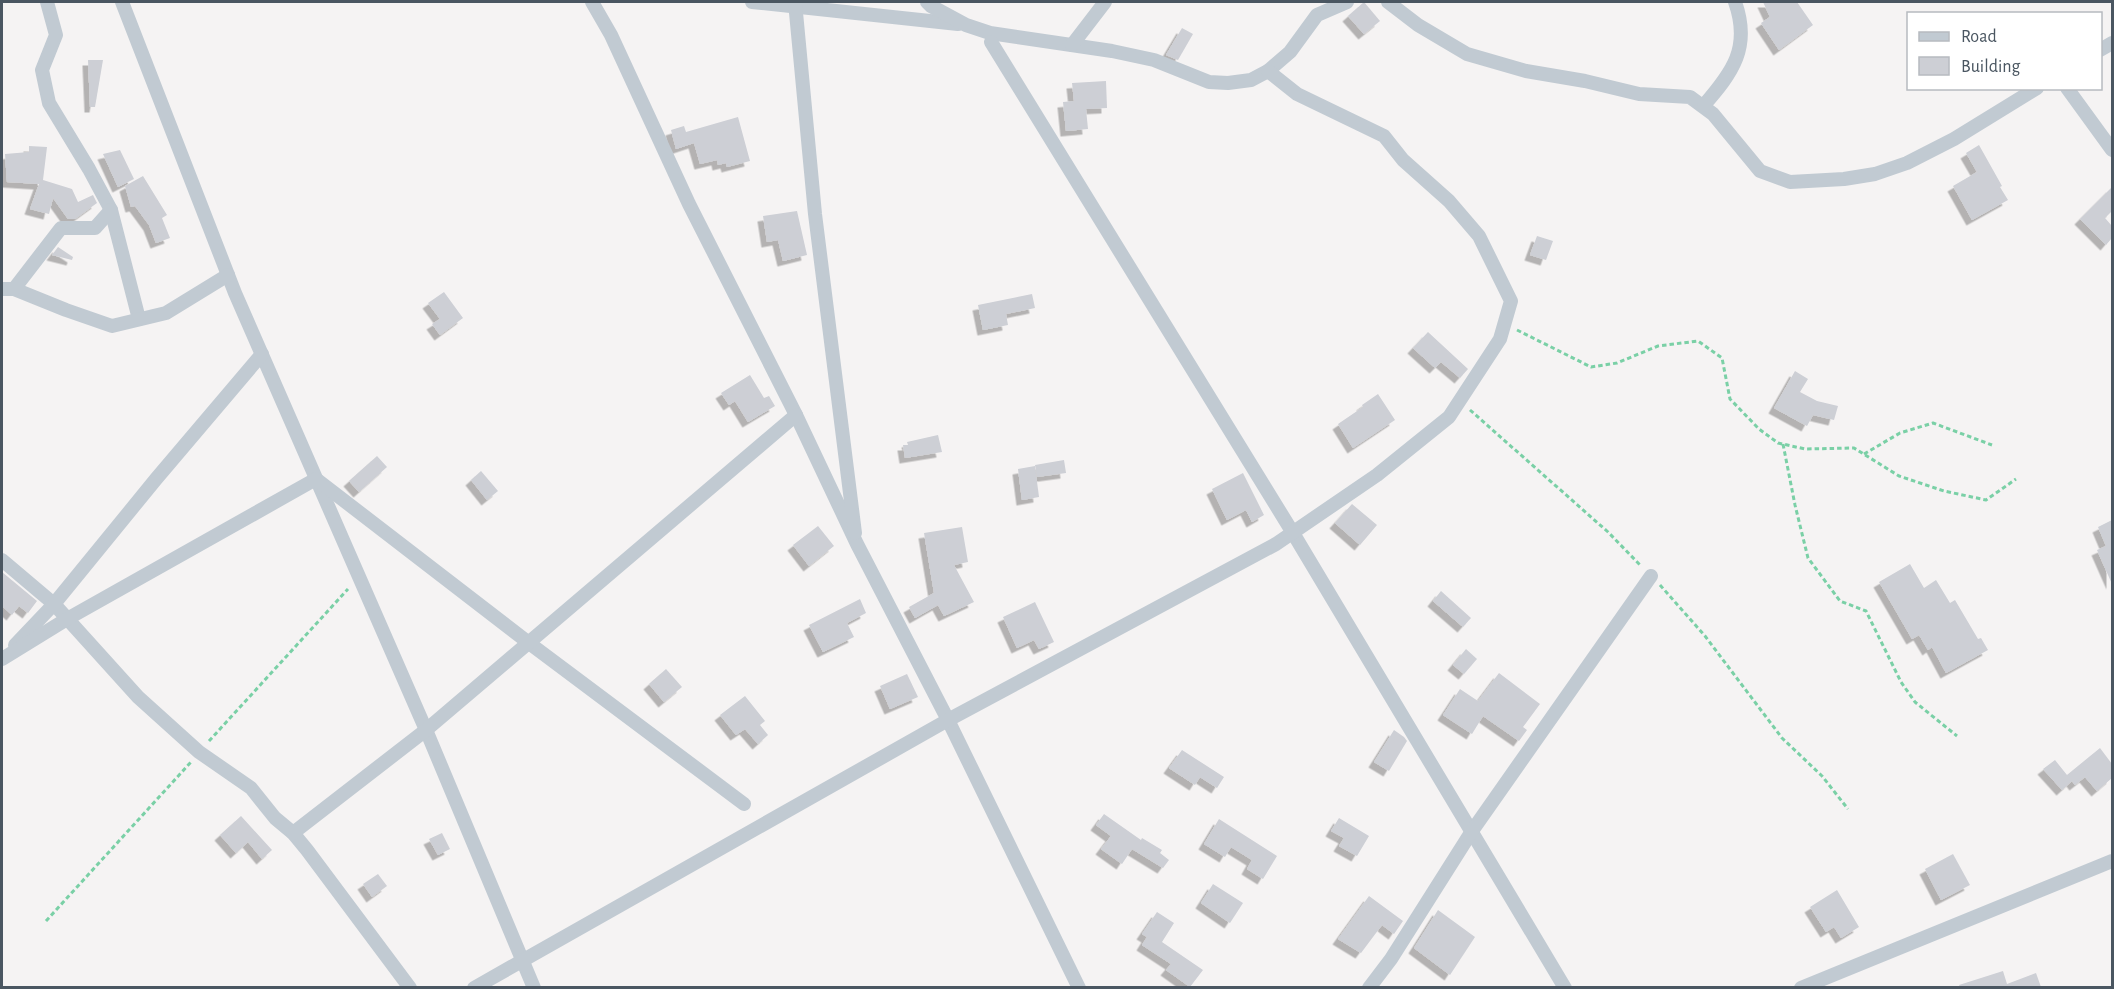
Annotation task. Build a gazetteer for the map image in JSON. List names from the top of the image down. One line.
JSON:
{"legend":["Road","Building"]}
